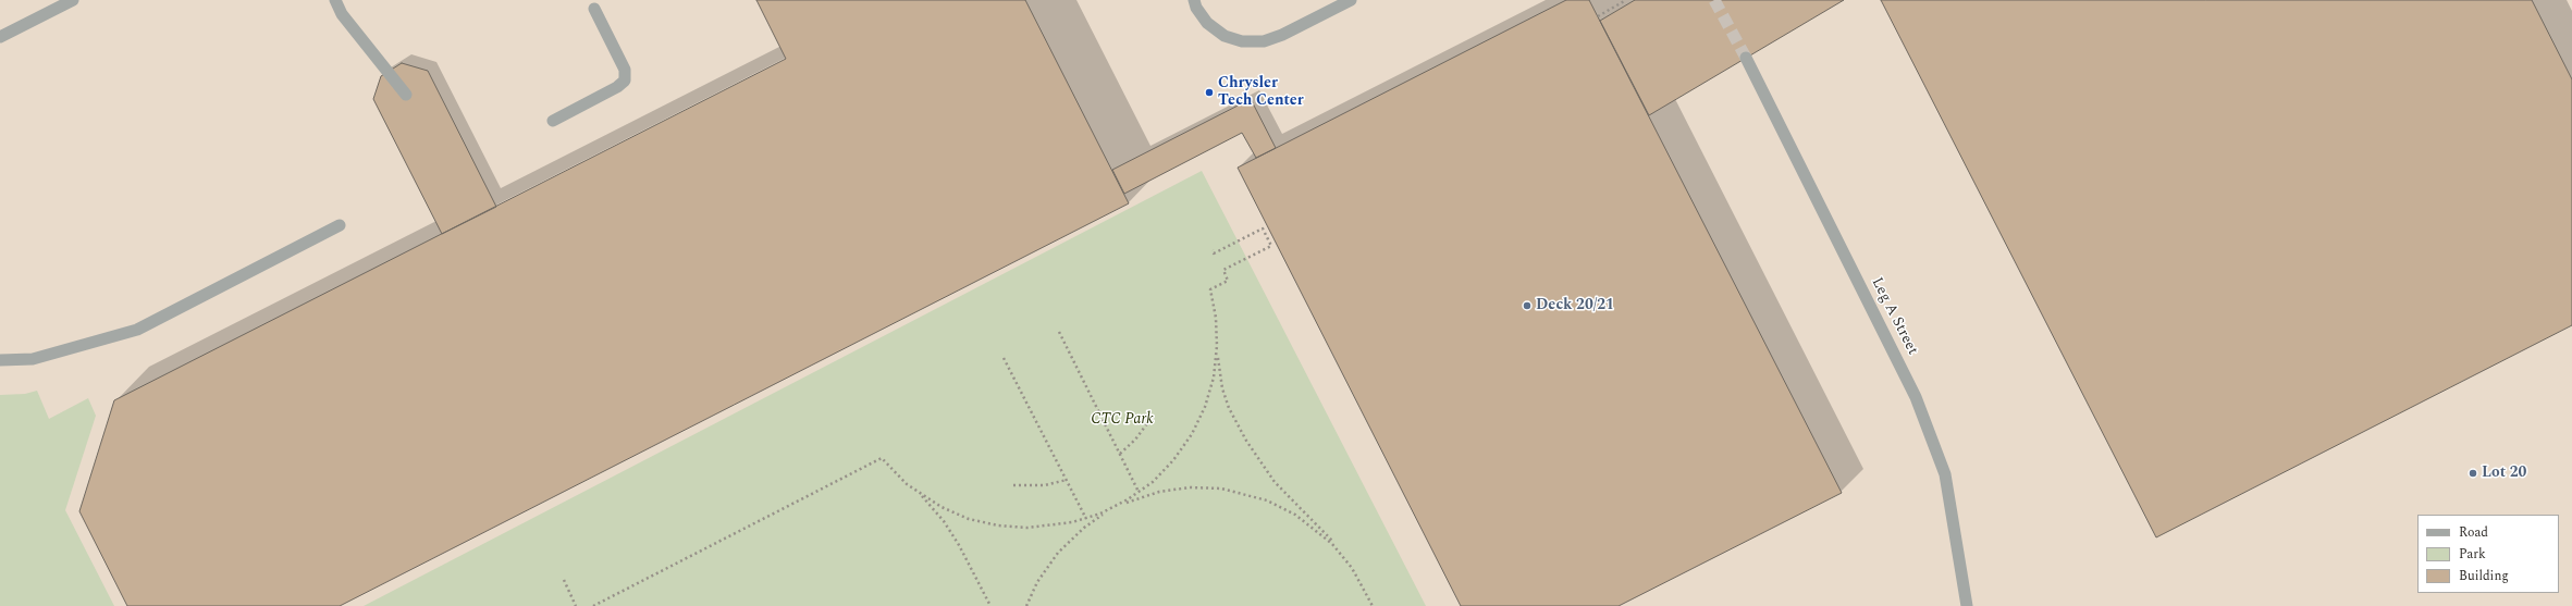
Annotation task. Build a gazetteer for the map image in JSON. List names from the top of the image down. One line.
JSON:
{"streets":{"street":["Leg A Street"]},"parks":["CTC Park"],"places":["Chrysler Tech Center","Deck 20/21","Lot 20"],"legend":["Road","Park","Building"]}
